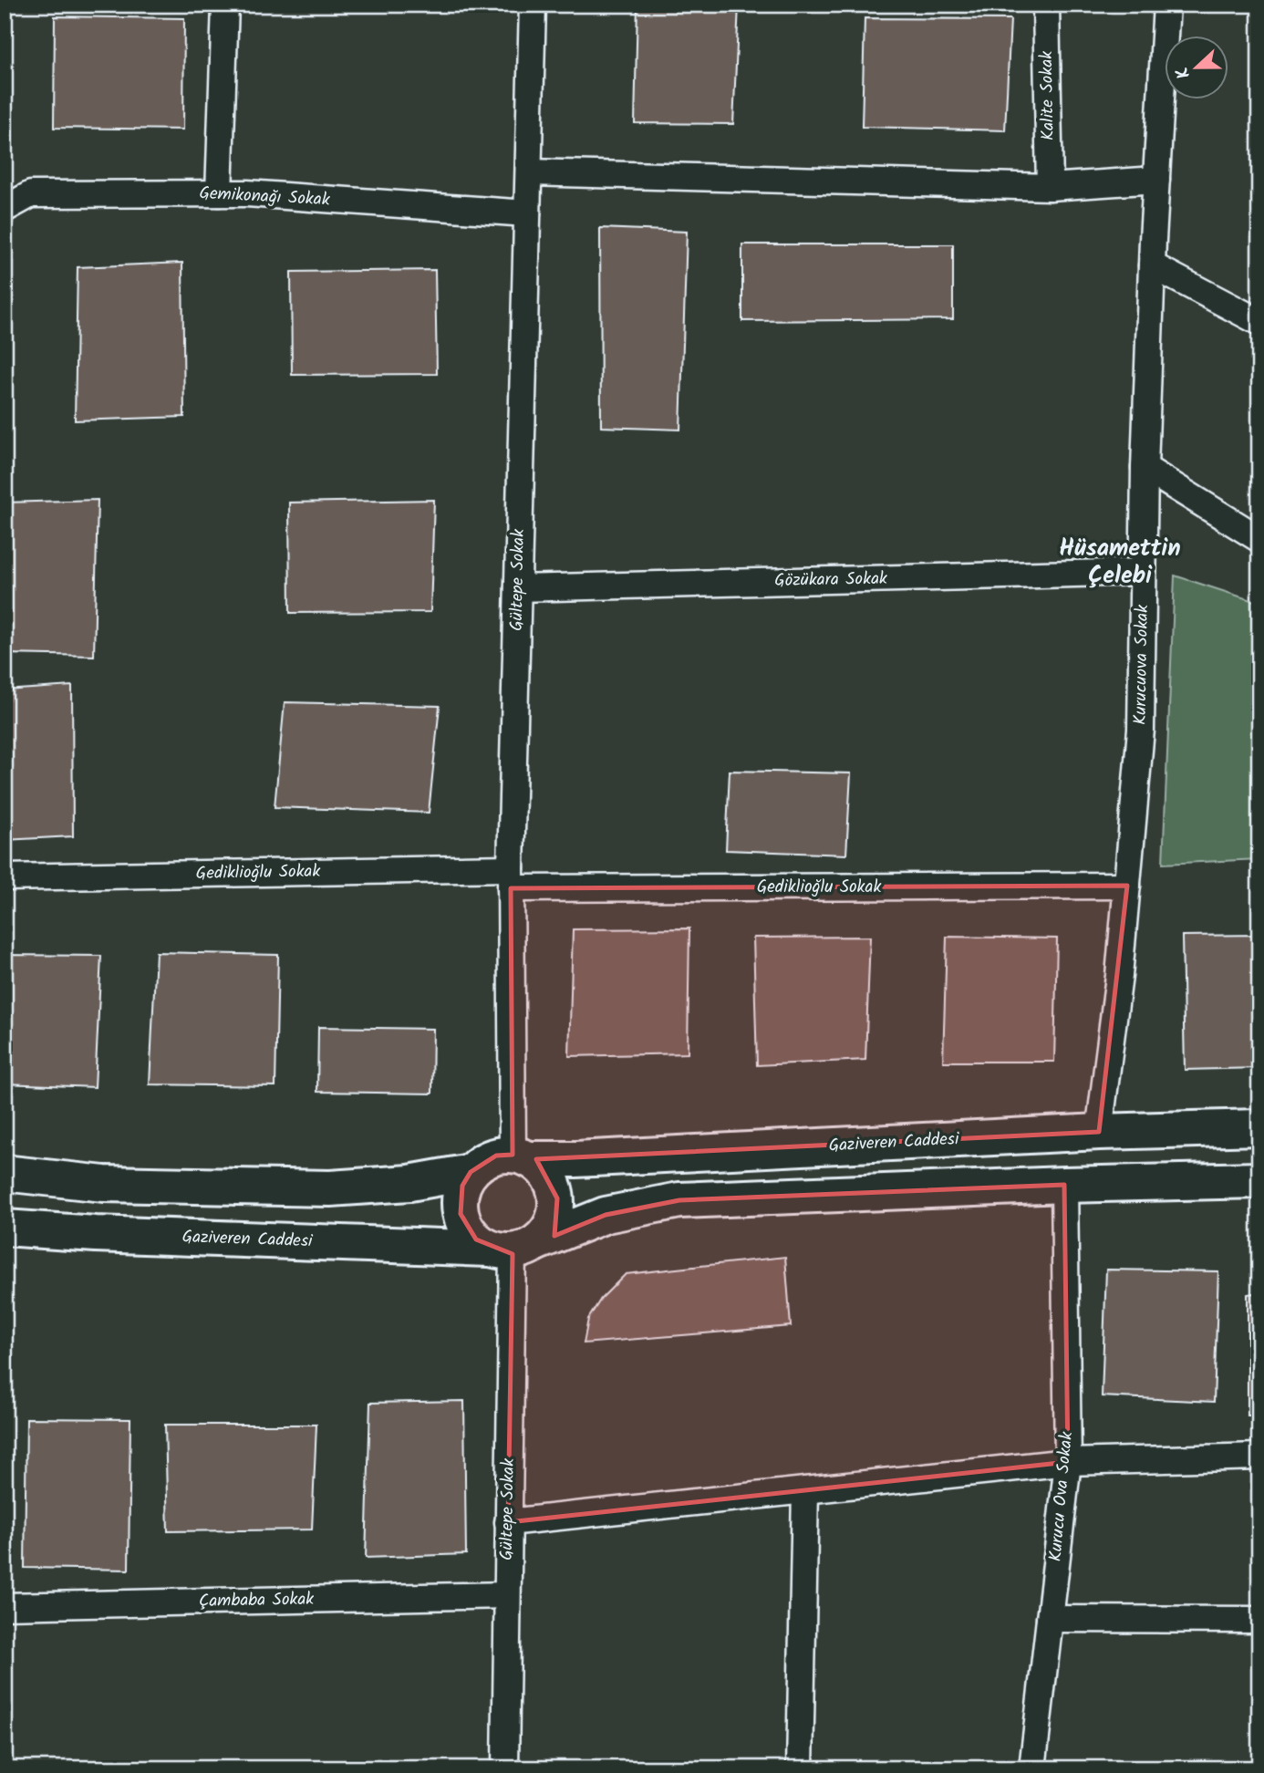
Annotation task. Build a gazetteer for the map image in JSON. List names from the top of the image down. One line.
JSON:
{"streets":{"main road":["Gaziveren Caddesi"],"street":["Kalite Sokak","Gemikonağı Sokak","Gültepe Sokak","Gözükara Sokak","Kurucuova Sokak","Gediklioğlu Sokak","Kurucu Ova Sokak","Çambaba Sokak"]},"crossings":[["Gemikonağı Sokak","Gültepe Sokak"],["Gültepe Sokak","Gözükara Sokak"],["Gültepe Sokak","Gediklioğlu Sokak"],["Gültepe Sokak","Gaziveren Caddesi"],["Gültepe Sokak","Çambaba Sokak"],["Gözükara Sokak","Kurucuova Sokak"],["Kurucuova Sokak","Gediklioğlu Sokak"],["Kurucuova Sokak","Gaziveren Caddesi"],["Gaziveren Caddesi","Kurucu Ova Sokak"]],"districts":["Hüsamettin Çelebi"],"north":"left"}
